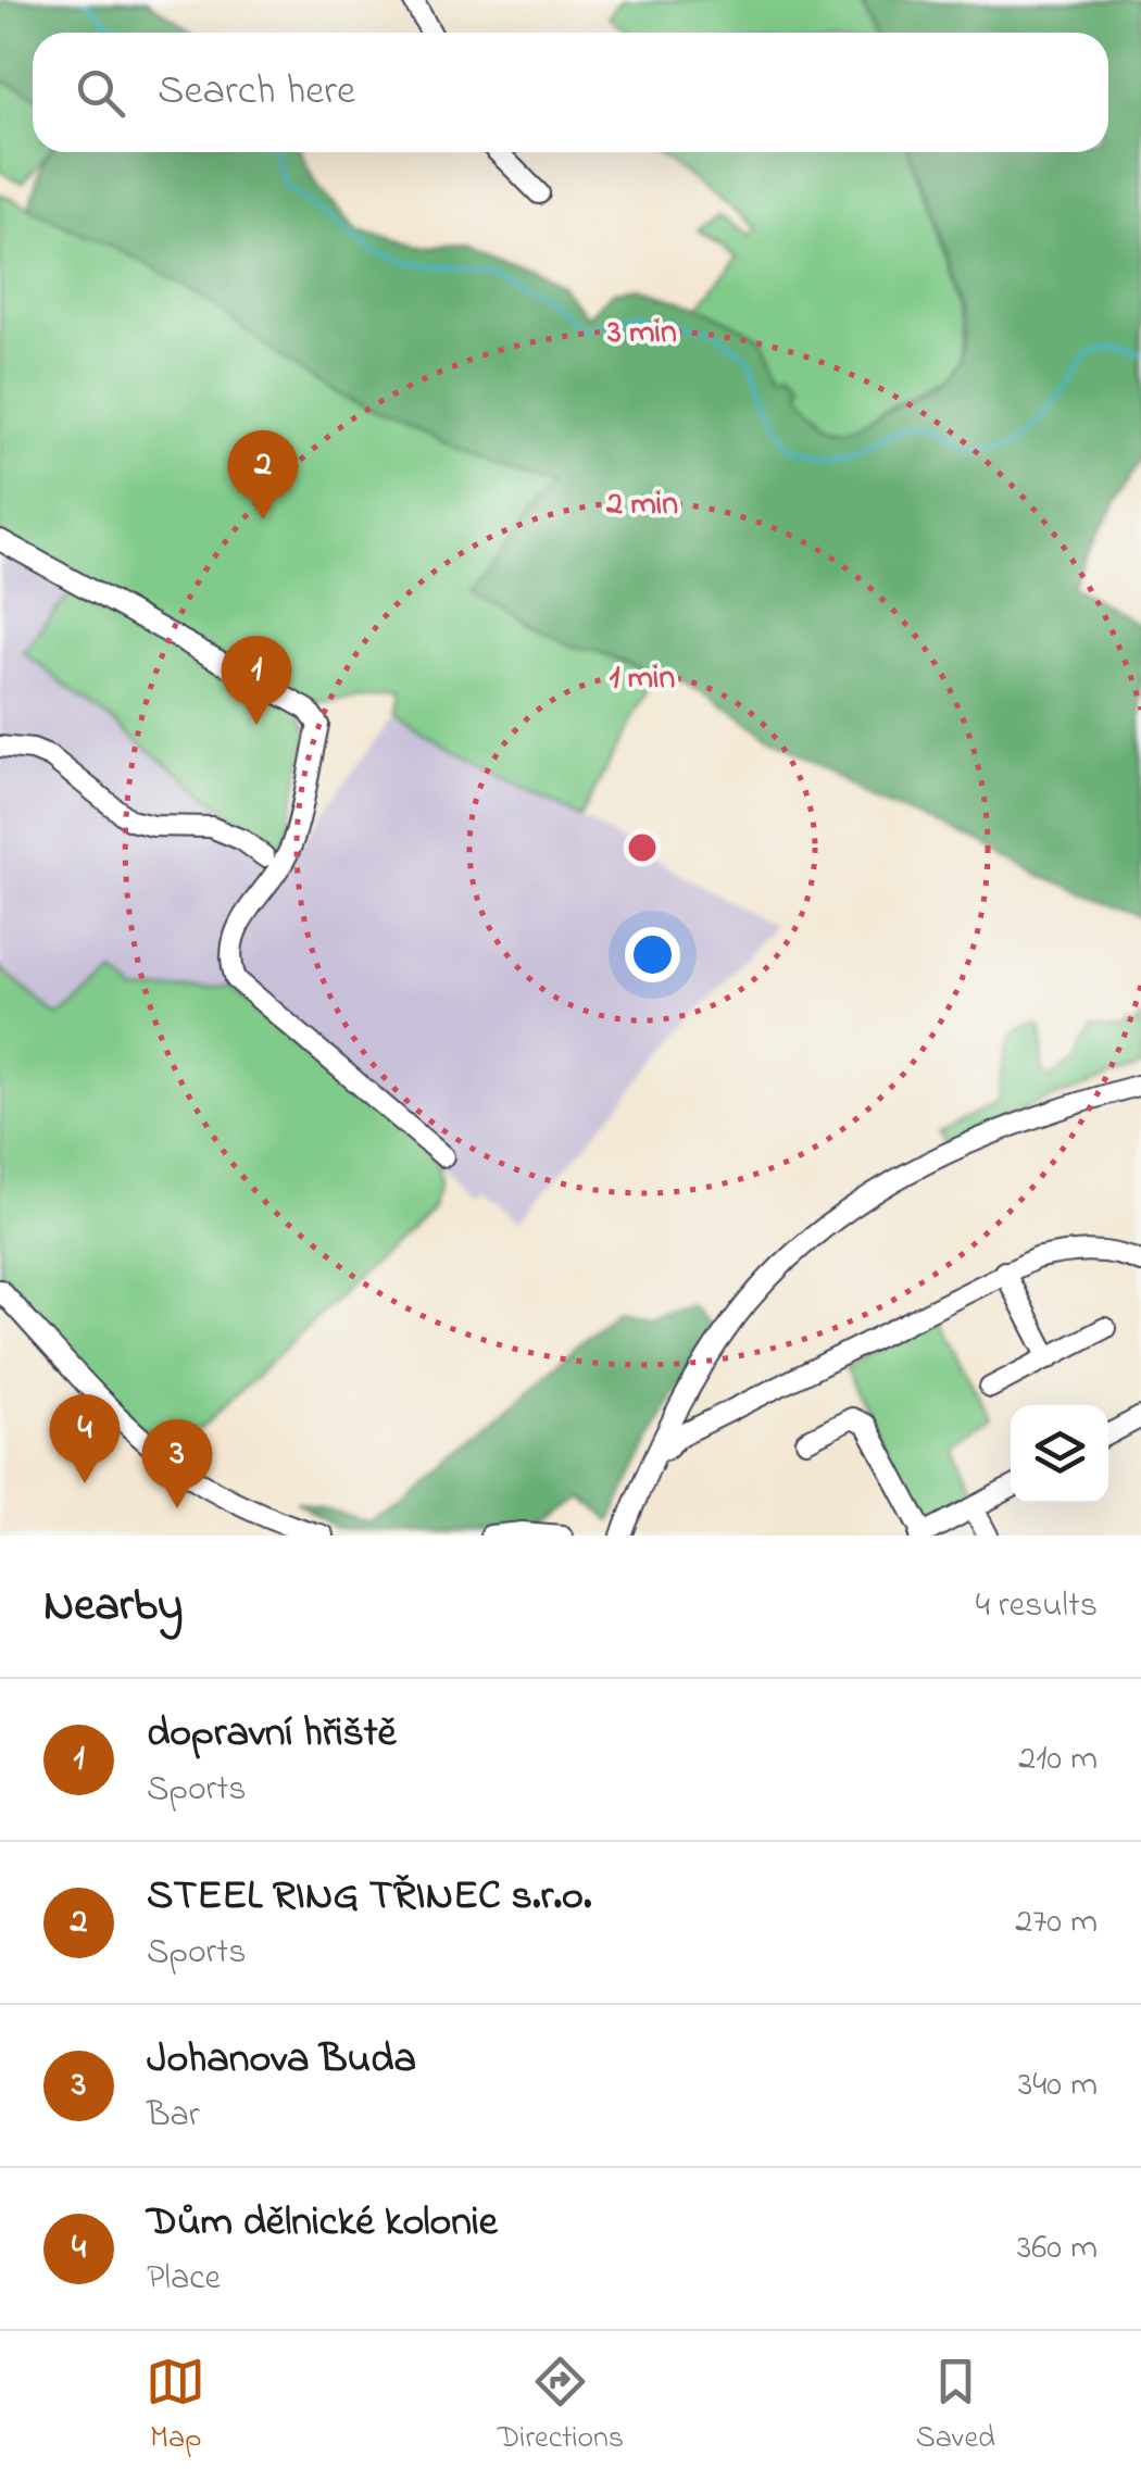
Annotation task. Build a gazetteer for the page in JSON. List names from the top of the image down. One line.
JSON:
{"page":{"search":"Search here","pins":["2","1","4","3"],"heading":["Nearby","4 results"],"list":[{"mark":"1","name":"dopravní hřiště","note":"Sports","value":"210 m"},{"mark":"2","name":"STEEL RING TŘINEC s.r.o.","note":"Sports","value":"270 m"},{"mark":"3","name":"Johanova Buda","note":"Bar","value":"340 m"},{"mark":"4","name":"Dům dělnické kolonie","note":"Place","value":"360 m"}],"nav":["Map","Directions","Saved"]},"rings":["3 min","2 min","1 min"]}
